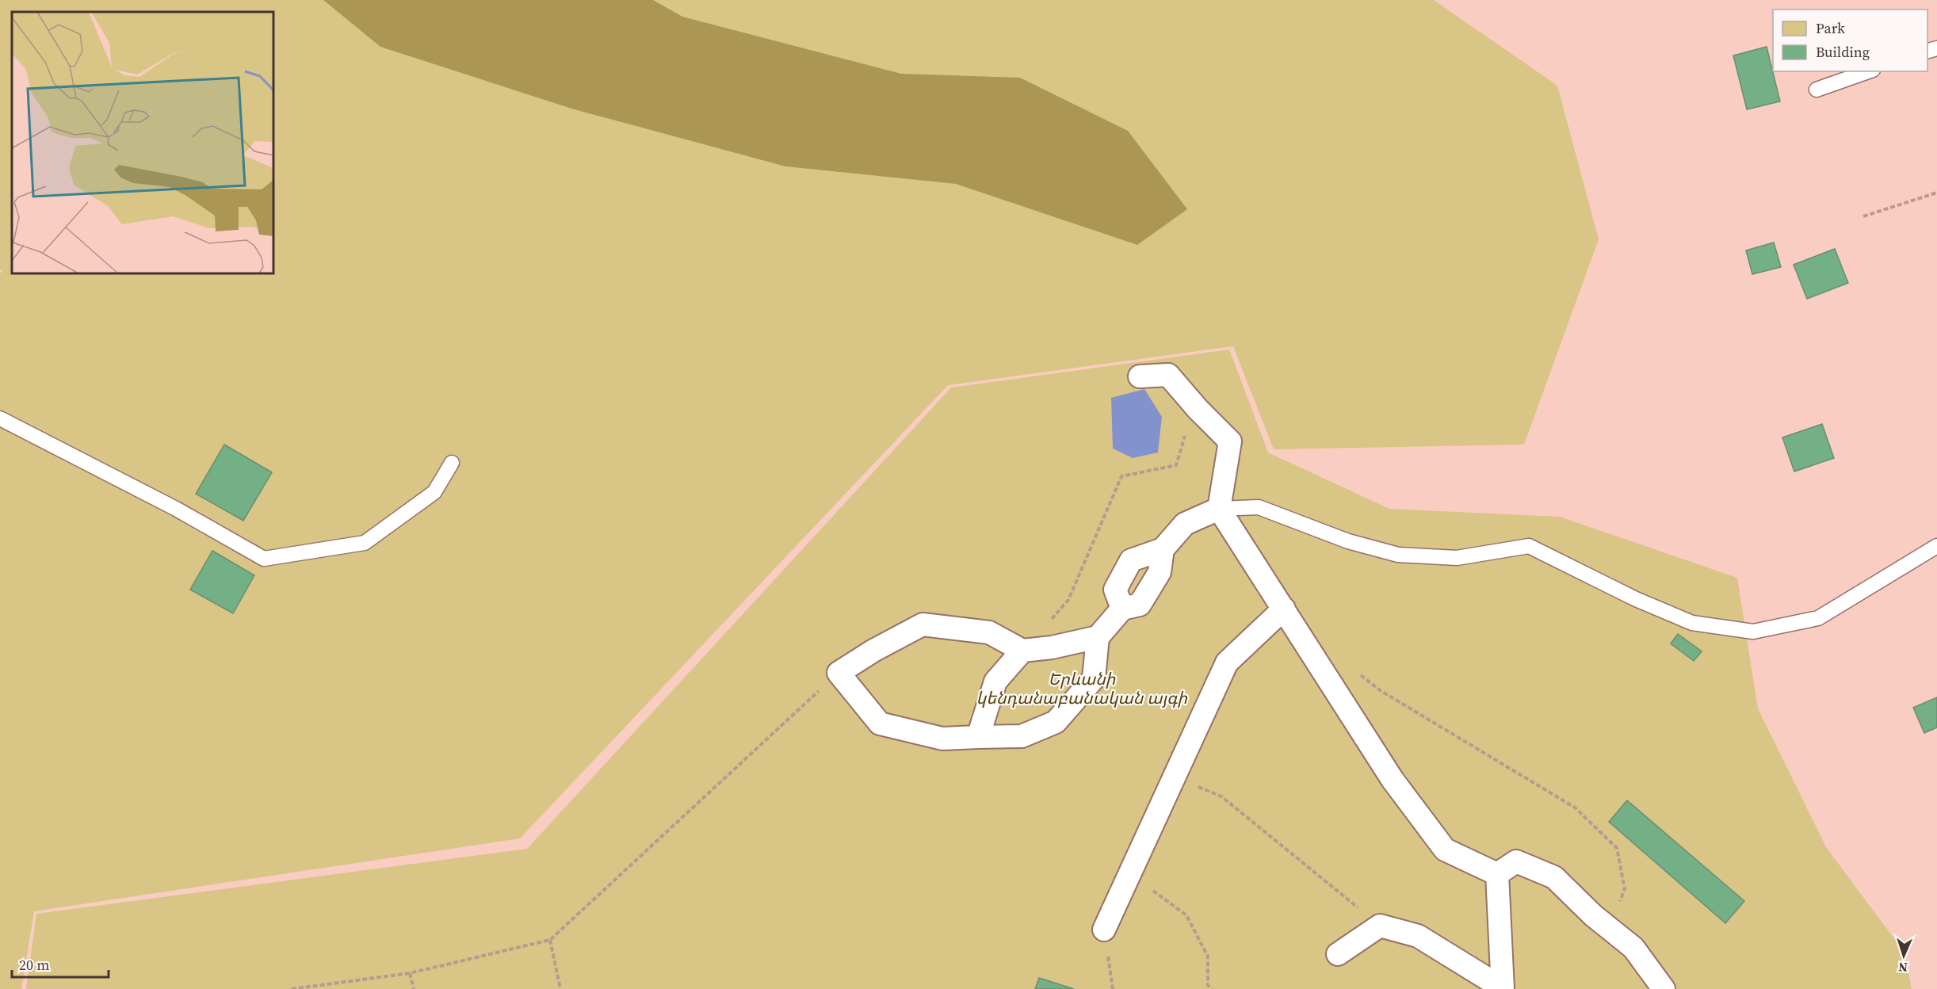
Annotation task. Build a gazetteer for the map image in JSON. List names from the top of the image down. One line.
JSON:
{"parks":["Երևանի կենդանաբանական այգի"],"legend":["Park","Building"],"scale_bar":"20 m","north":"bottom"}
